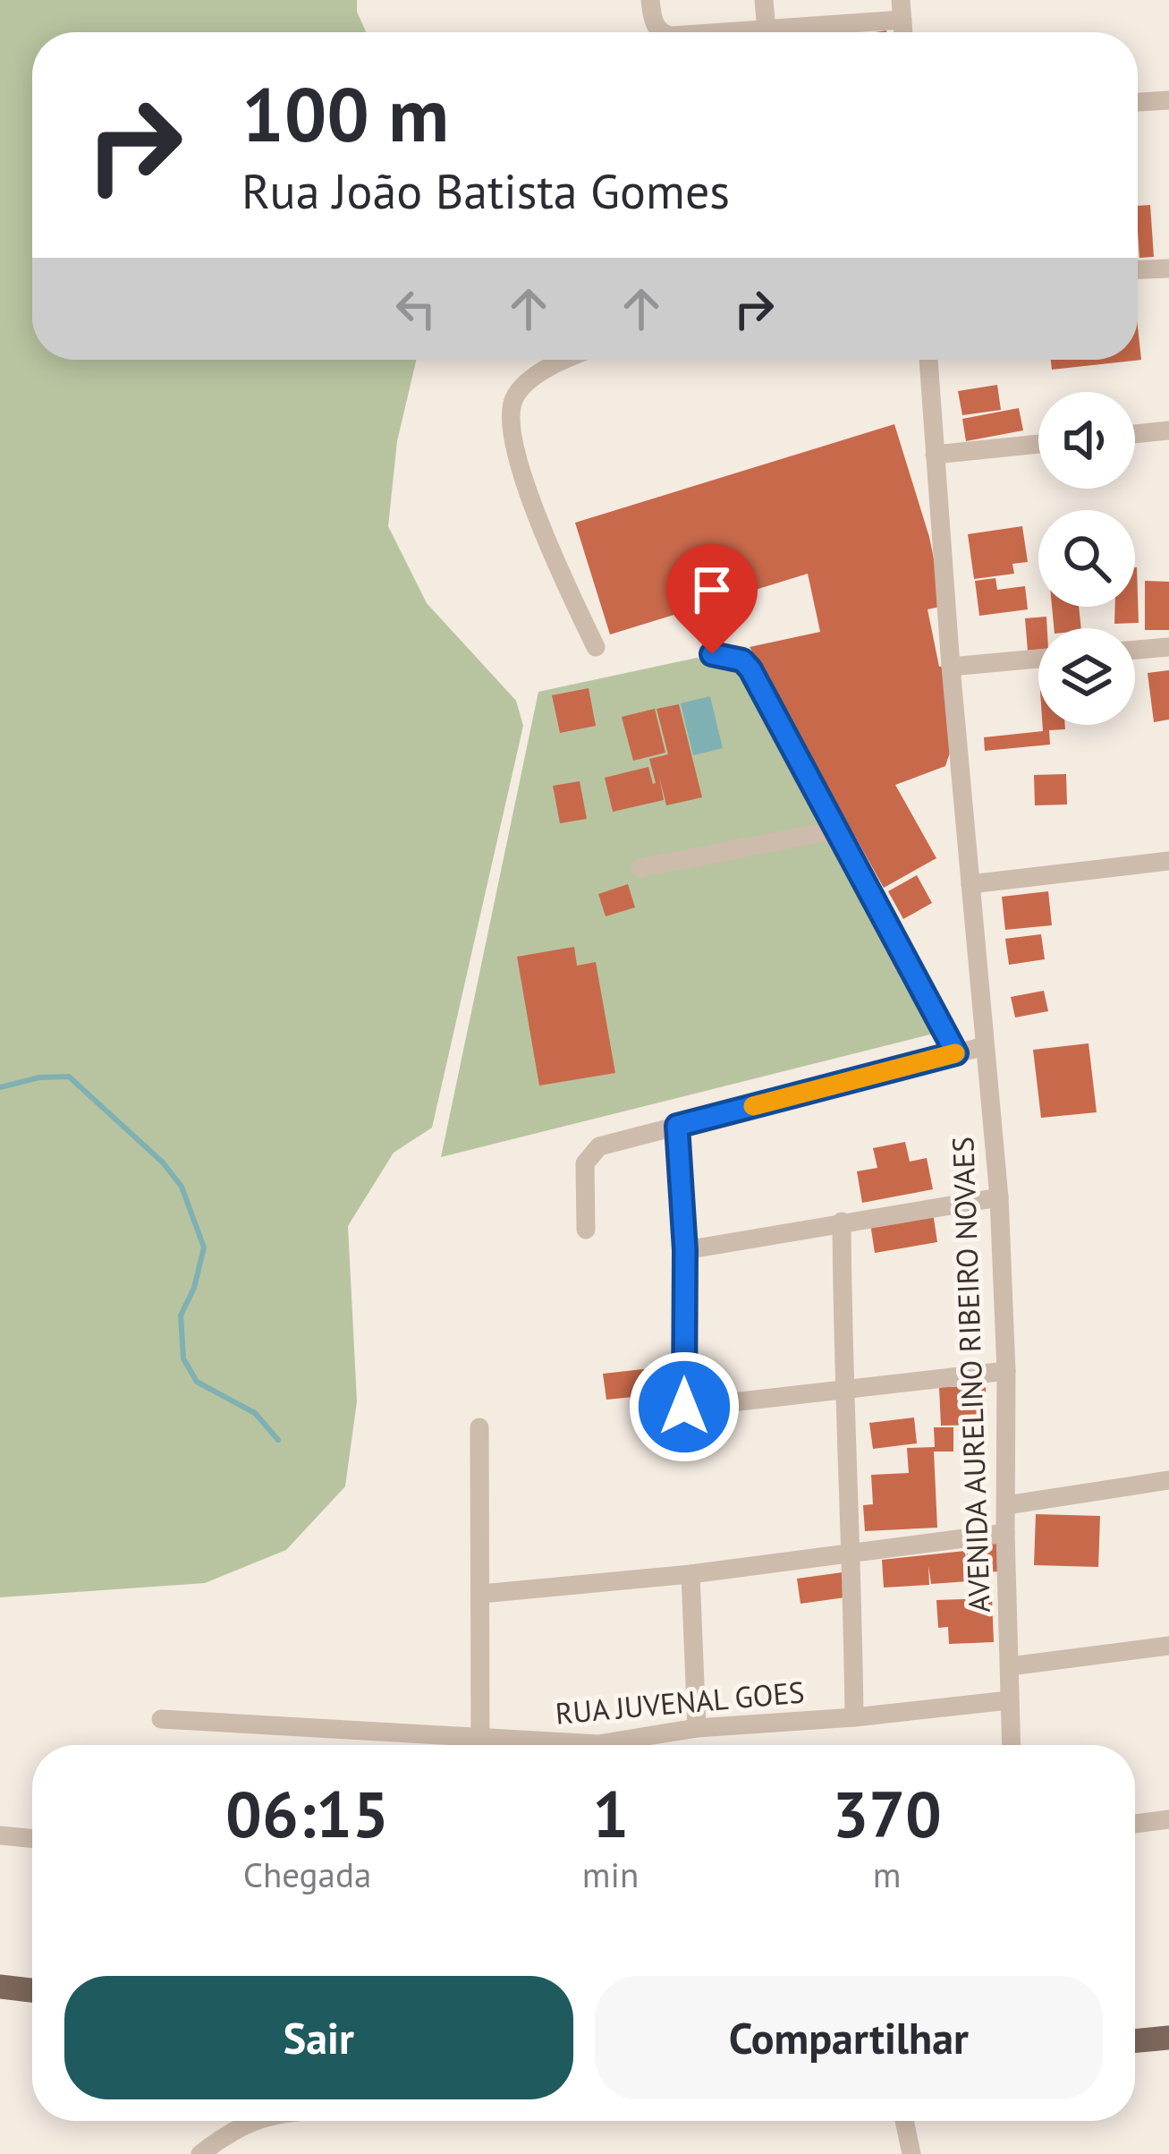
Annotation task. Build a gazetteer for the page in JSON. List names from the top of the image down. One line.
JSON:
{"streets":{"street":["AVENIDA AURELINO RIBEIRO NOVAES","RUA JUVENAL GOES"]},"crossings":[["AVENIDA AURELINO RIBEIRO NOVAES","RUA JUVENAL GOES"]],"page":{"turn":["100 m","Rua João Batista Gomes"],"eta":["06:15","Chegada","1","min","370","m"],"buttons":["Sair","Compartilhar"]}}
